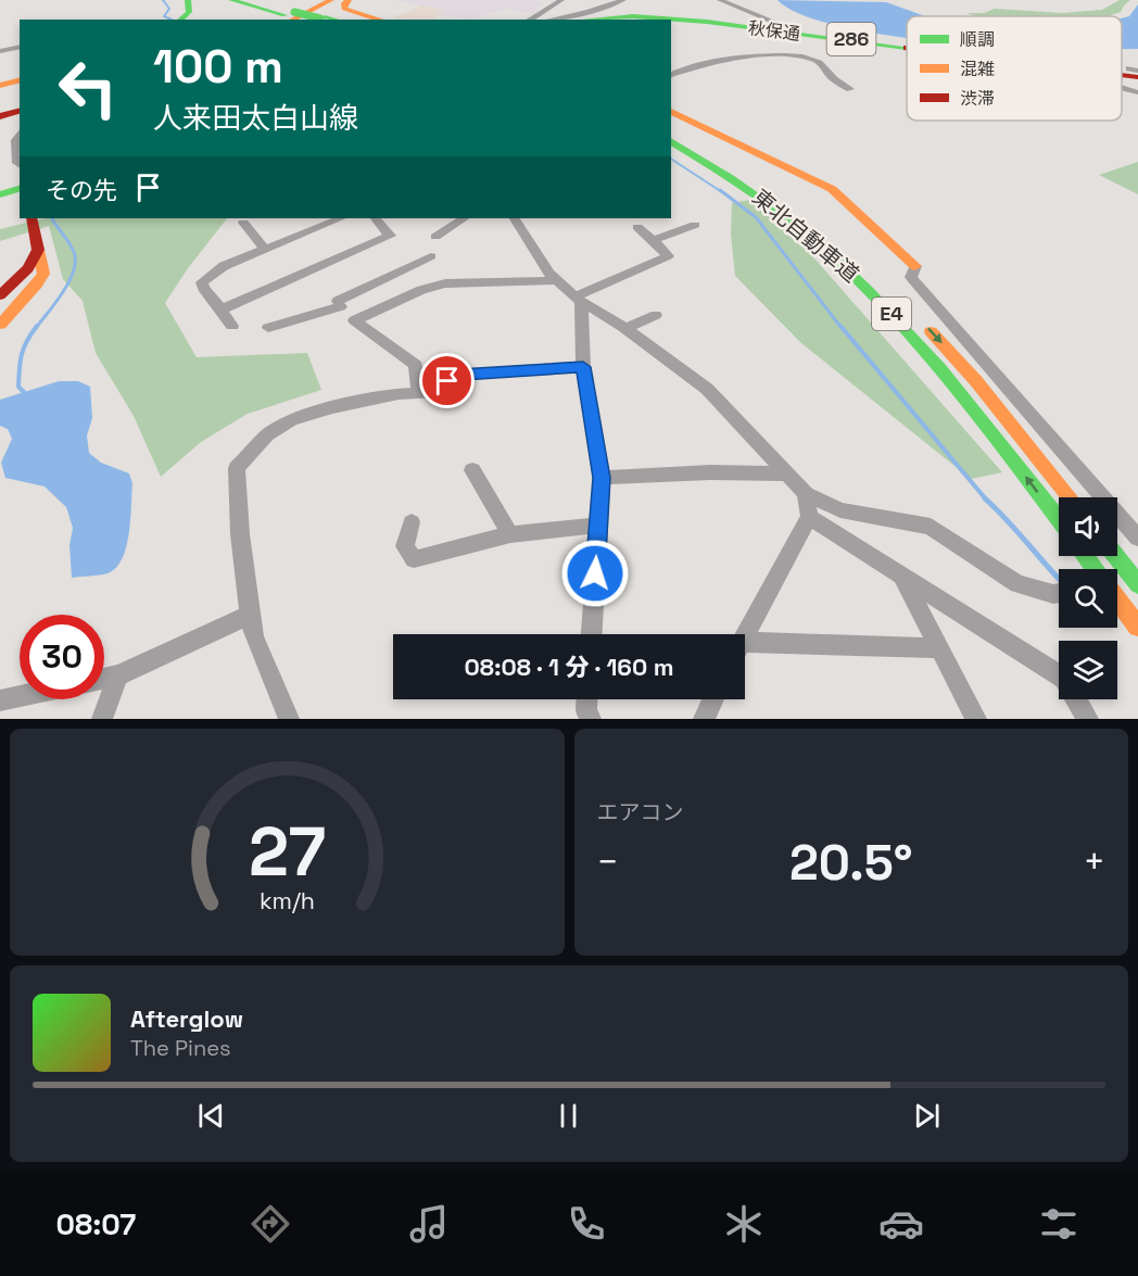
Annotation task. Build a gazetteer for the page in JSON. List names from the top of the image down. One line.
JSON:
{"streets":{"main road":["秋保通","286","東北自動車道","E4"]},"legend":["順調","混雑","渋滞"],"page":{"turn":["100 m","人来田太白山線"],"then":"その先","limit":"30","trip":"08:08 · 1 分 · 160 m","tile":"エアコン","heat":["−","20.5°","+"],"song":["Afterglow","The Pines"],"tabs":"08:07","gauge":["27","km/h"]}}
